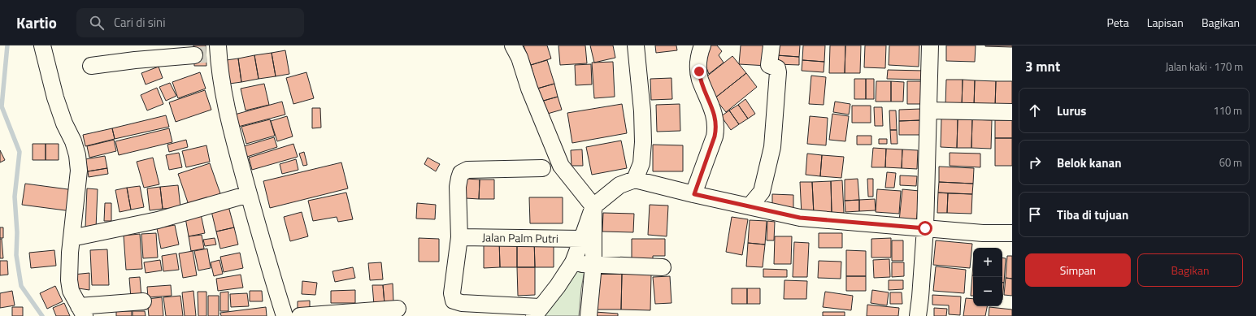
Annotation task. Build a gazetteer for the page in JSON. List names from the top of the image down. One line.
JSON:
{"streets":{"street":["Jalan Palm Putri"]},"page":{"header":"Kartio","search":"Cari di sini","nav":["Peta","Lapisan","Bagikan"],"heading":["3 mnt","Jalan kaki · 170 m"],"list":[["Lurus","110 m"],["Belok kanan","60 m"],"Tiba di tujuan"],"buttons":["Simpan","Bagikan"],"map_buttons":["+","−"]}}
